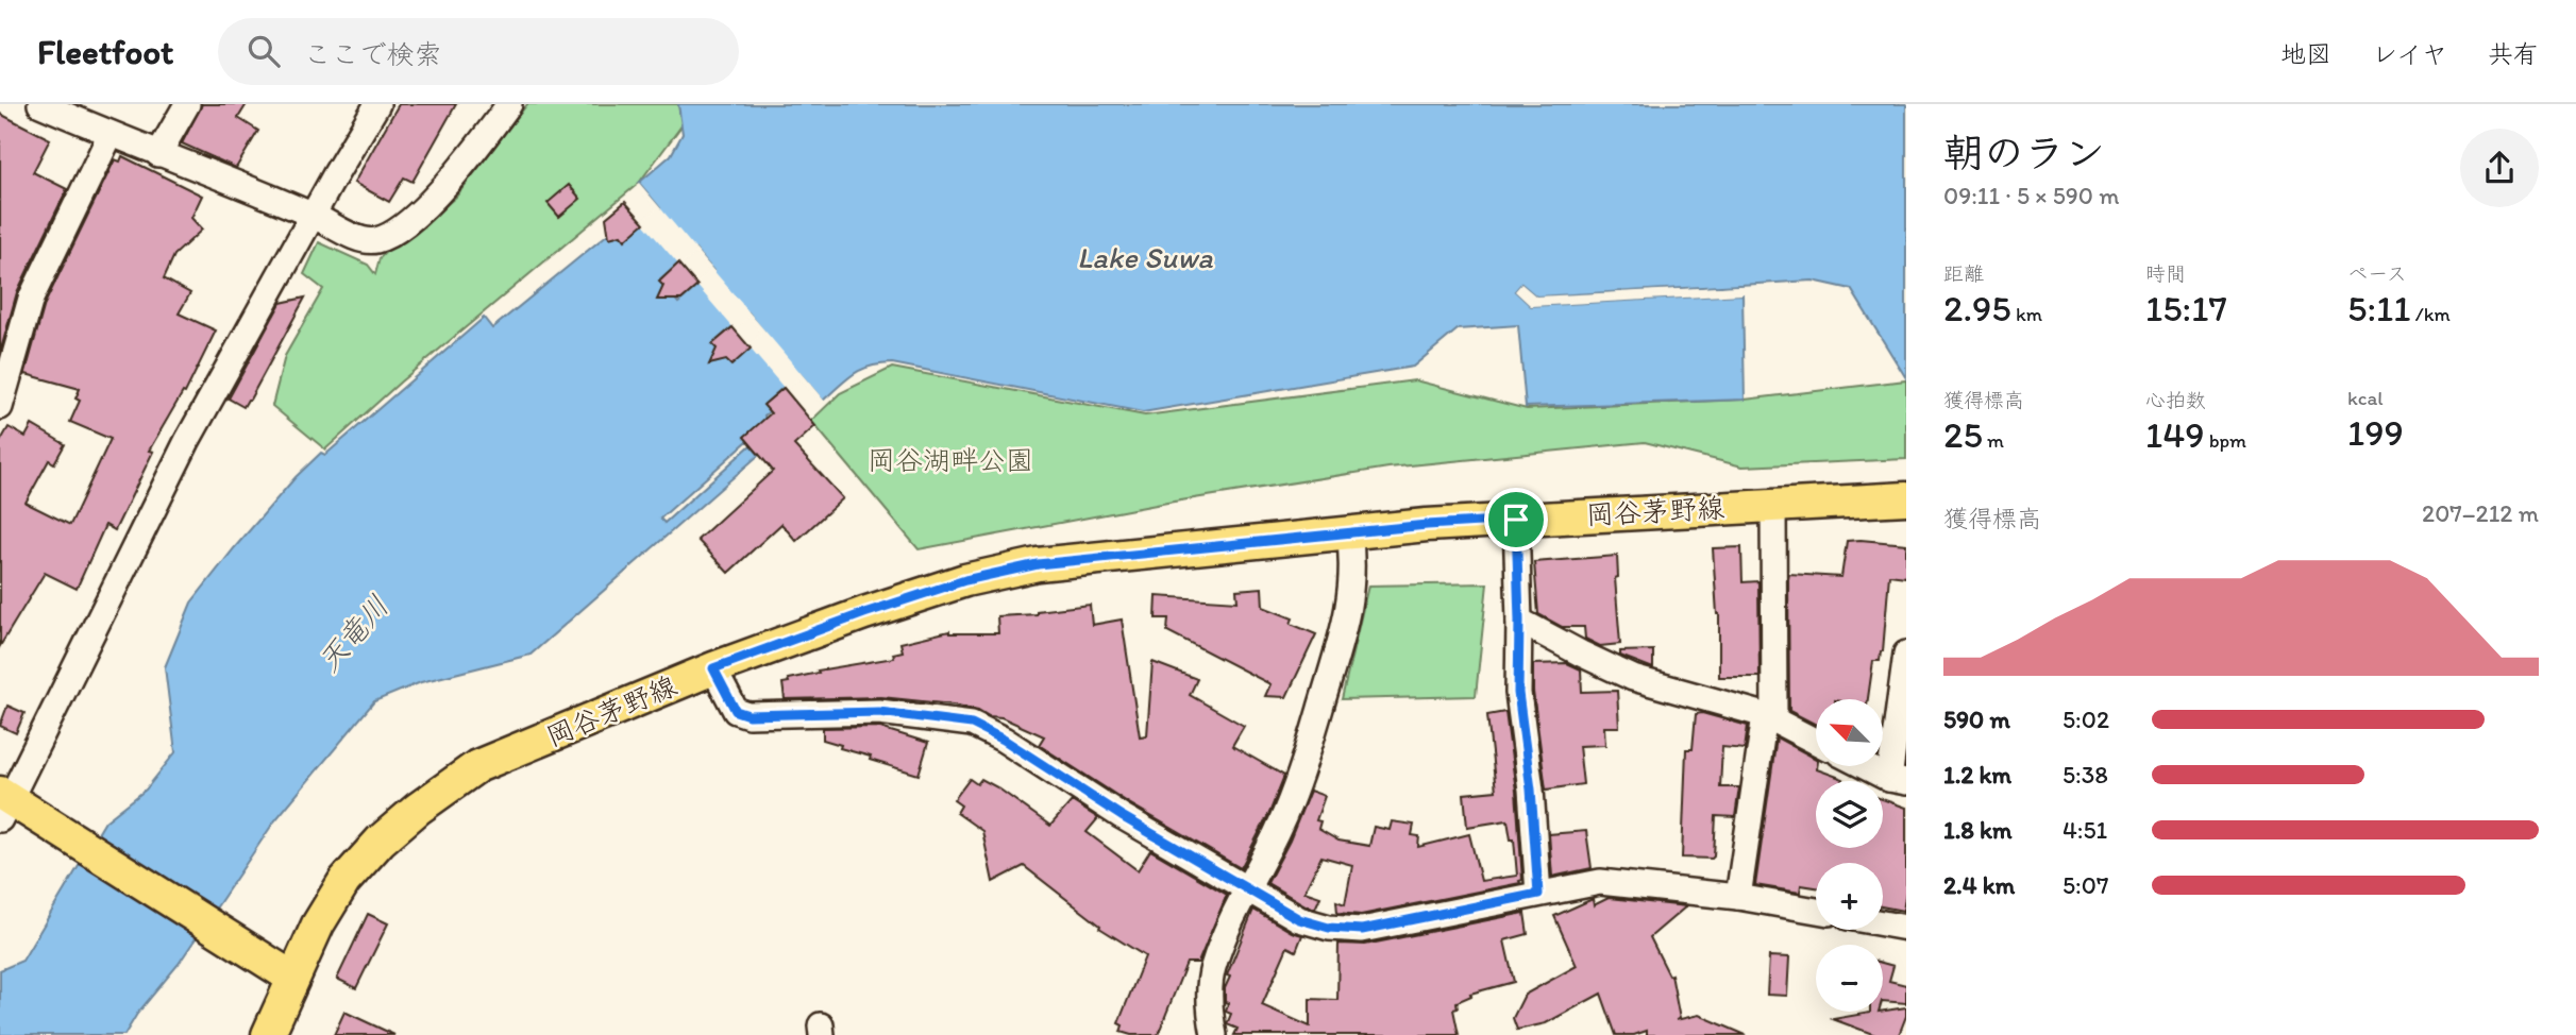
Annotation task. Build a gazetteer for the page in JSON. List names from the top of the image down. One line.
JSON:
{"streets":{"main road":["岡谷茅野線"]},"water":["Lake Suwa","天竜川"],"parks":["岡谷湖畔公園"],"north":"top left","page":{"header":"Fleetfoot","search":"ここで検索","nav":["地図","レイヤ","共有"],"heading":["朝のラン","09:11 · 5 × 590 m"],"stats":[["距離","2.95 km"],["時間","15:17"],["ペース","5:11 /km"],["獲得標高","25 m"],["心拍数","149 bpm"],["kcal","199"]],"chart":["獲得標高","207–212 m"],"list":[{"name":"590 m","note":"5:02"},{"name":"1.2 km","note":"5:38"},{"name":"1.8 km","note":"4:51"},{"name":"2.4 km","note":"5:07"}],"map_buttons":["+","−"]}}
